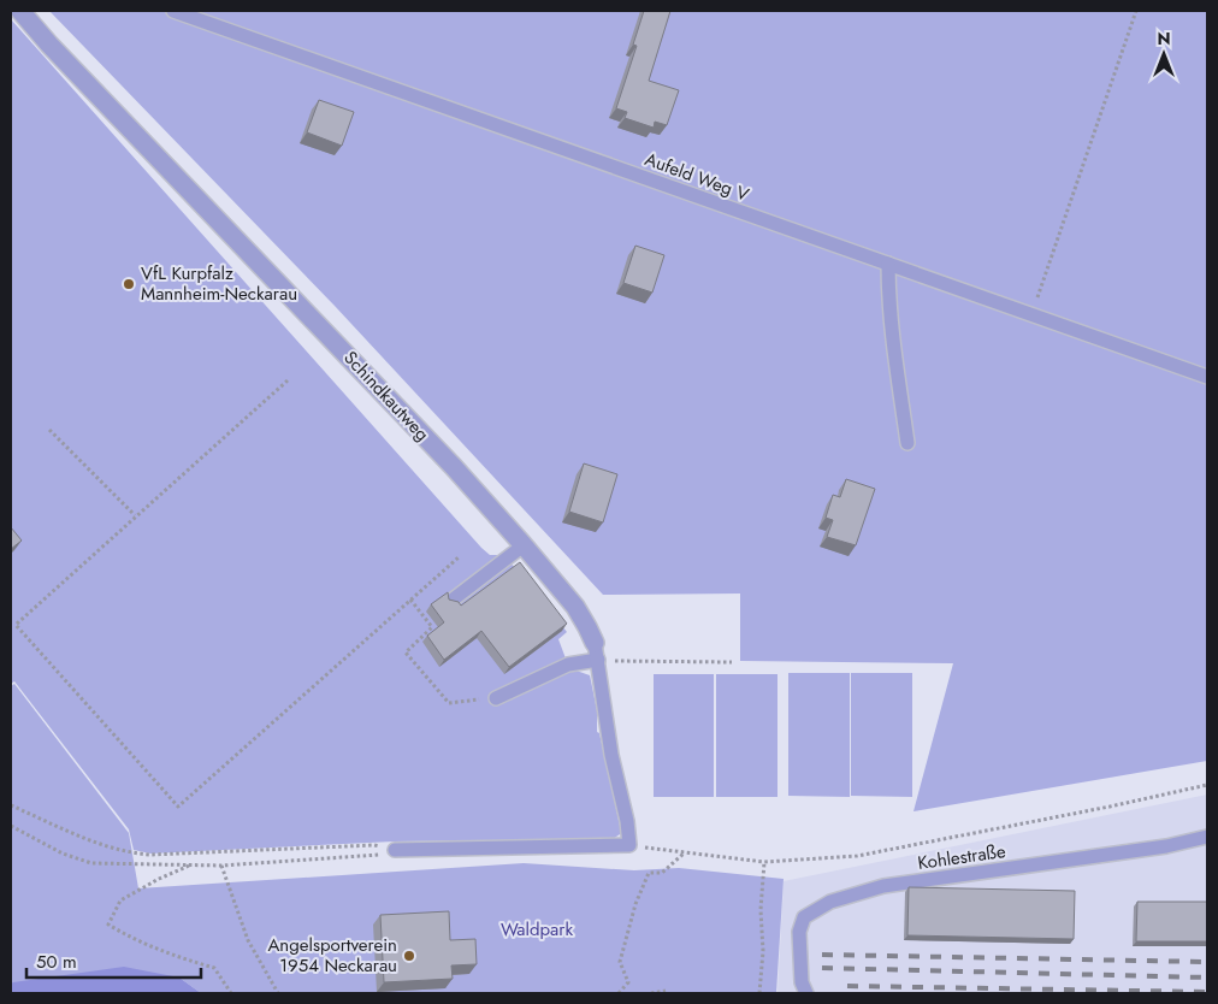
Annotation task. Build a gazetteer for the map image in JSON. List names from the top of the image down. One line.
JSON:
{"streets":{"street":["Schindkautweg"],"lane":["Aufeld Weg V","Kohlestraße"]},"parks":["Waldpark"],"places":["VfL Kurpfalz Mannheim-Neckarau","Angelsportverein 1954 Neckarau"],"scale_bar":"50 m","north":"top"}
